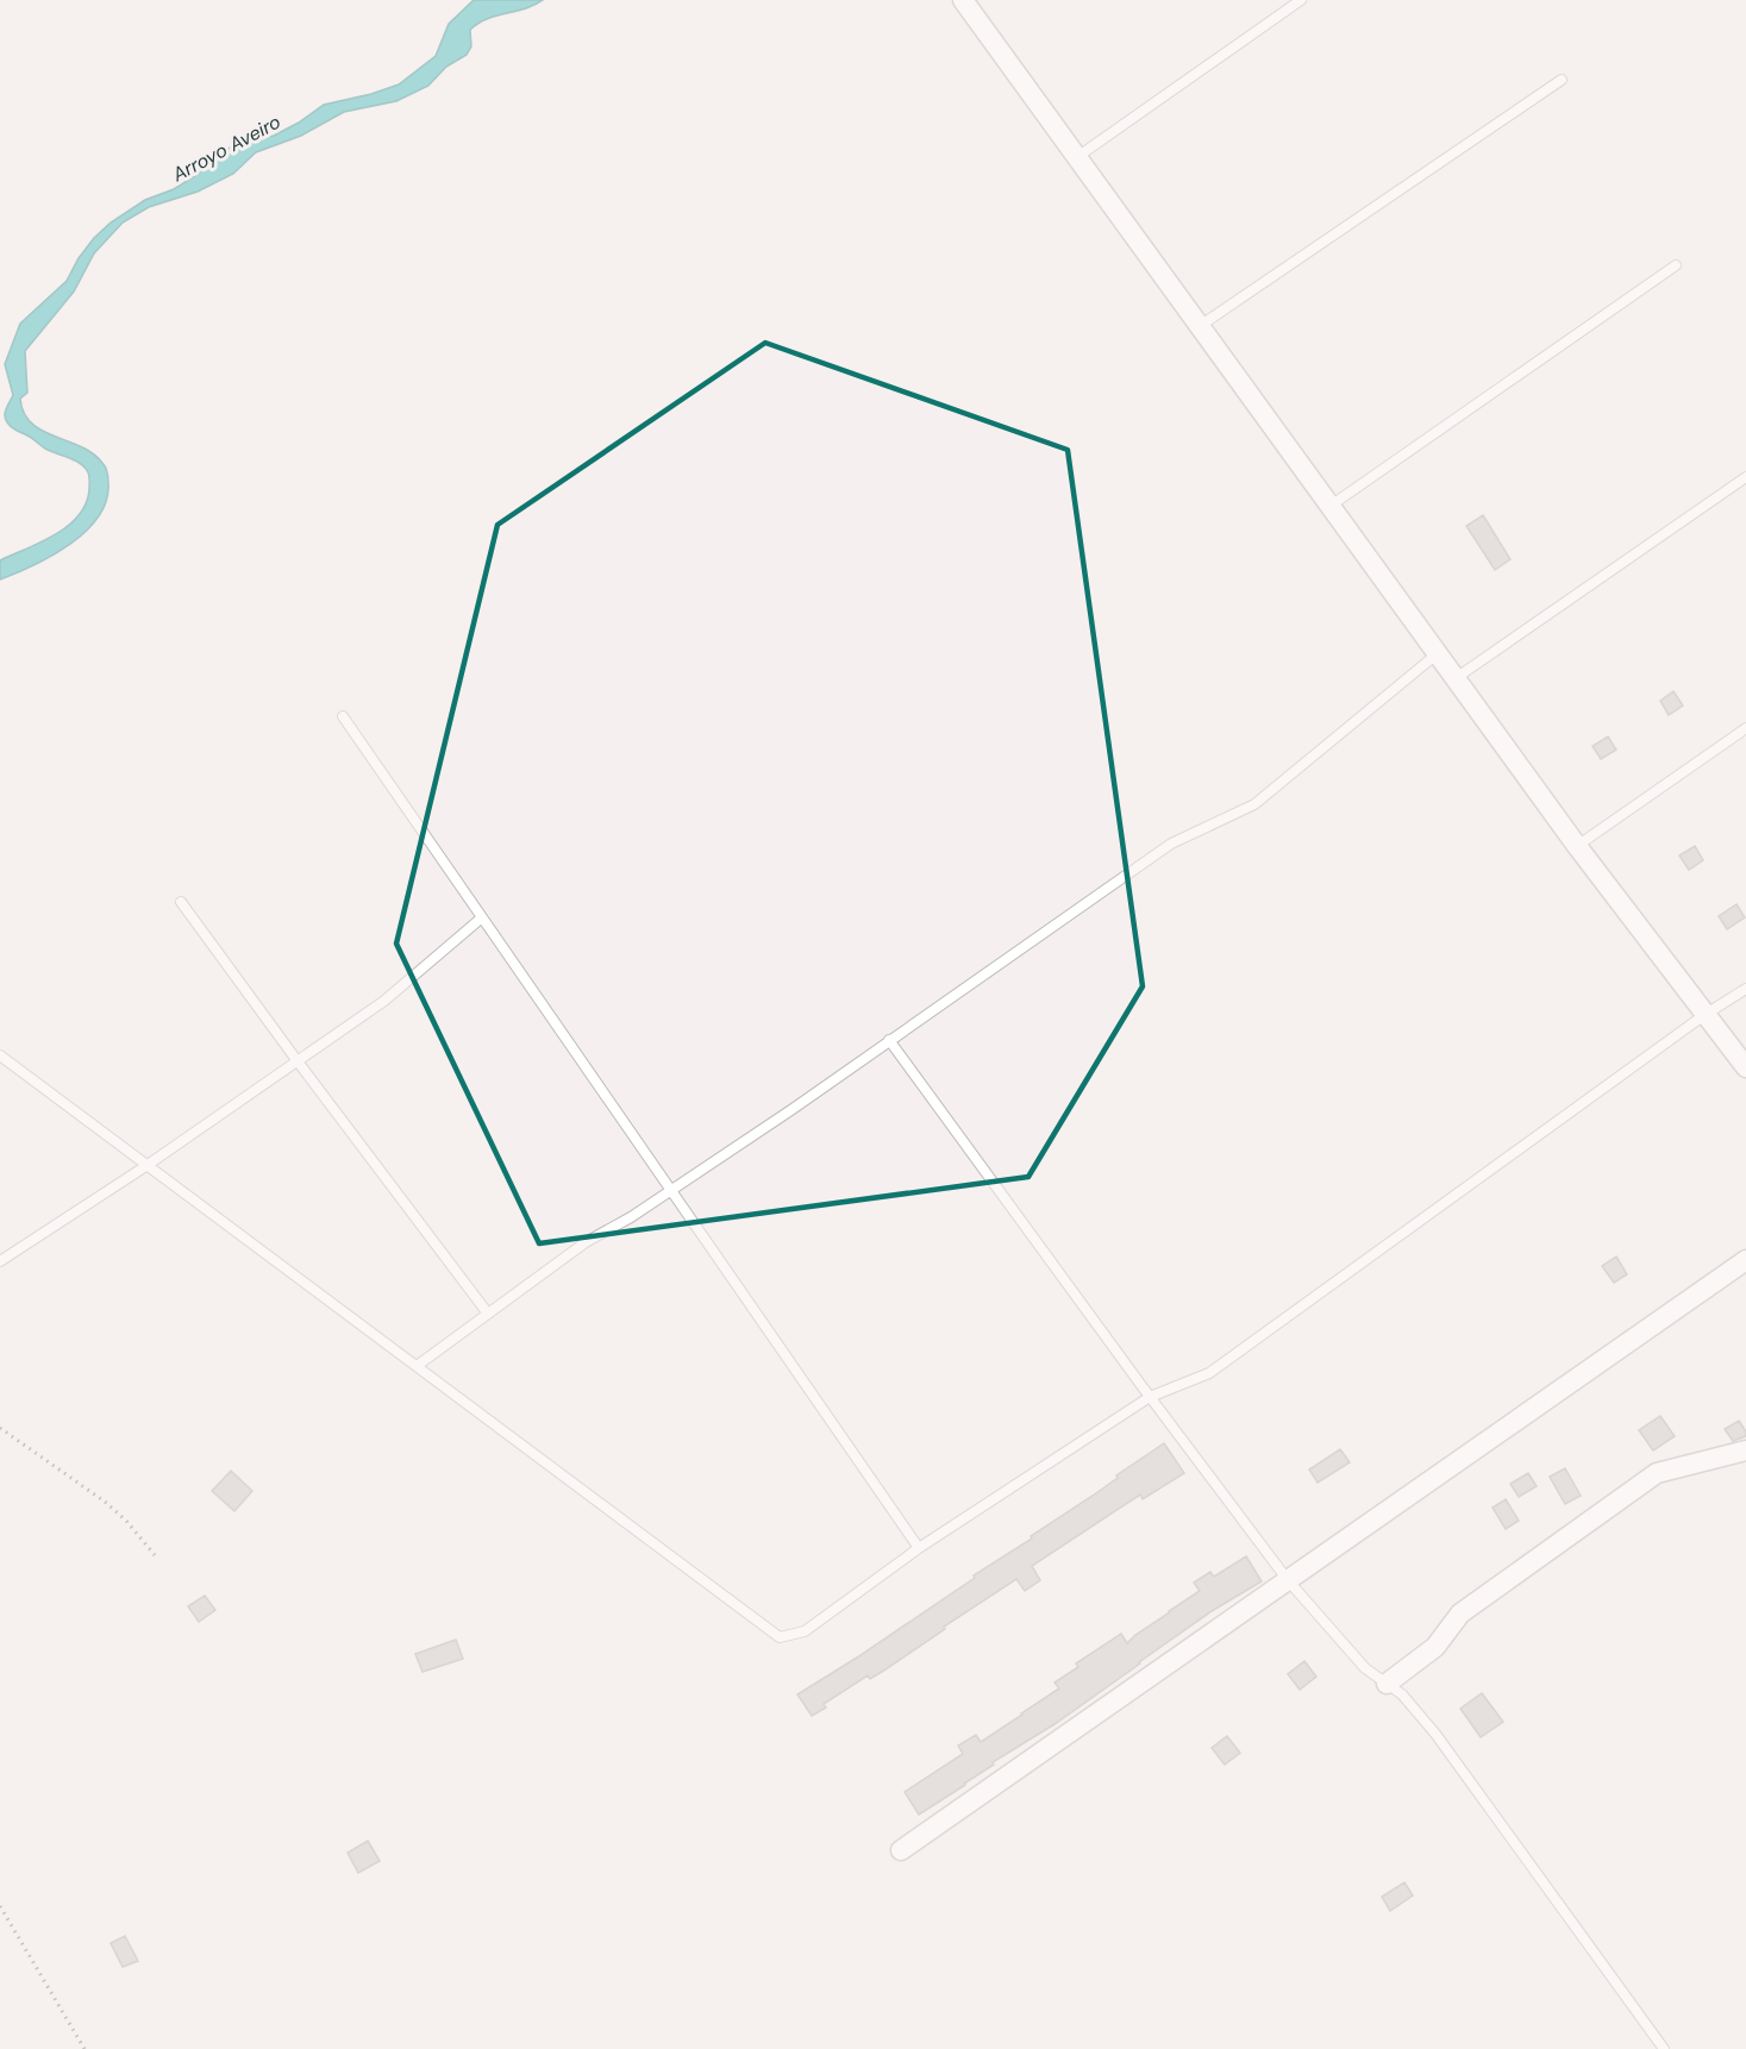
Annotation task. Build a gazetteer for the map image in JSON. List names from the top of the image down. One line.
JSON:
{"water":["Arroyo Aveiro"]}
